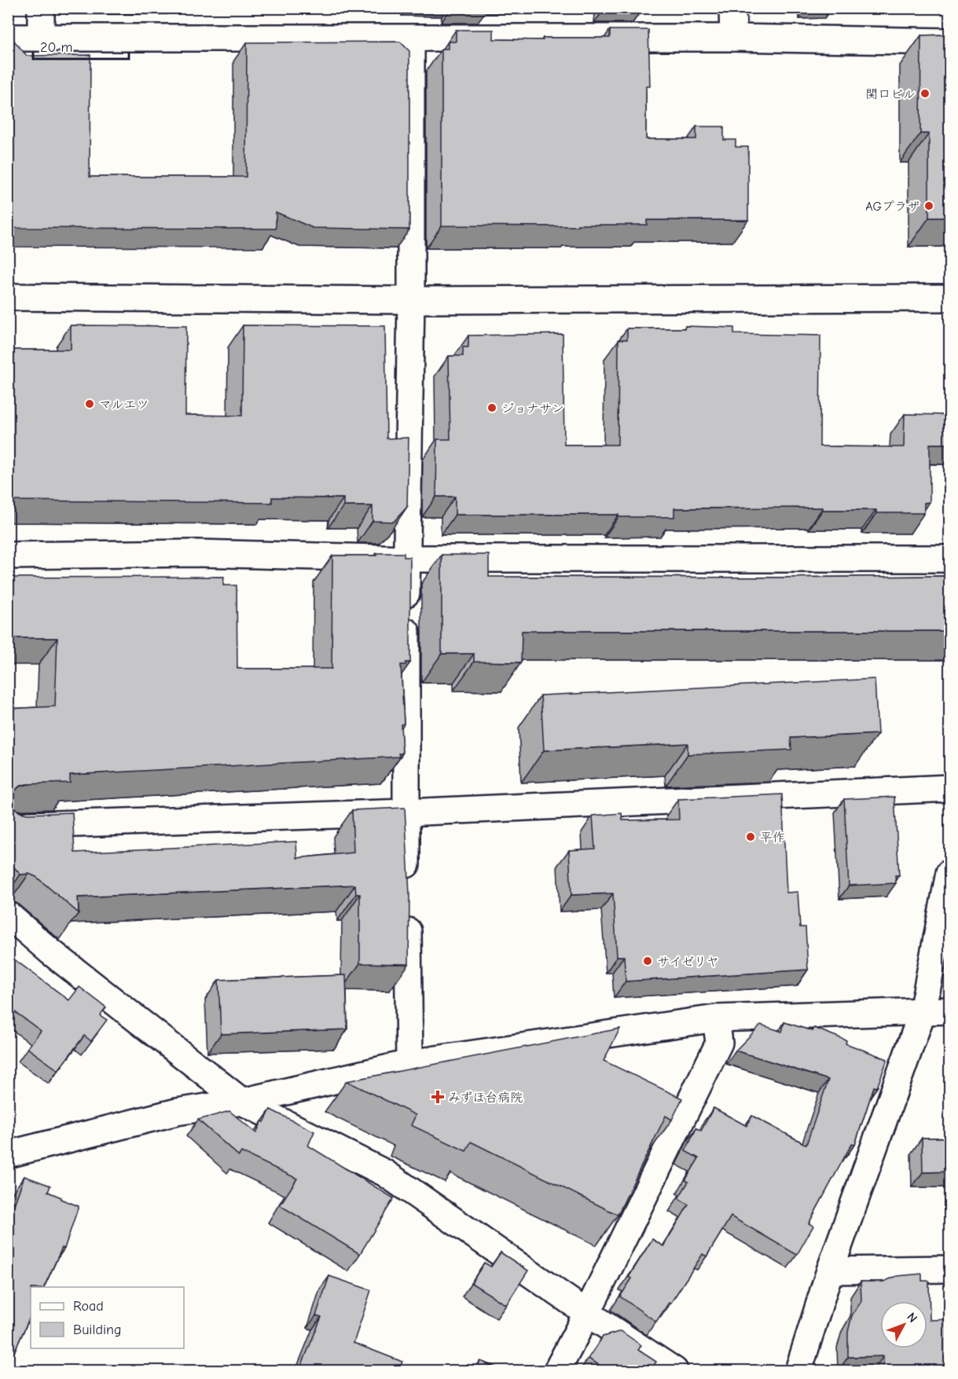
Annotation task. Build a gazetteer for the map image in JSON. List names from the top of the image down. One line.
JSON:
{"places":{"other":["関口ビル","AGプラザ","マルエツ","ジョナサン","平作","サイゼリヤ"],"health":["みずほ台病院"]},"legend":["Road","Building"],"scale_bar":"20 m","north":"top right"}
